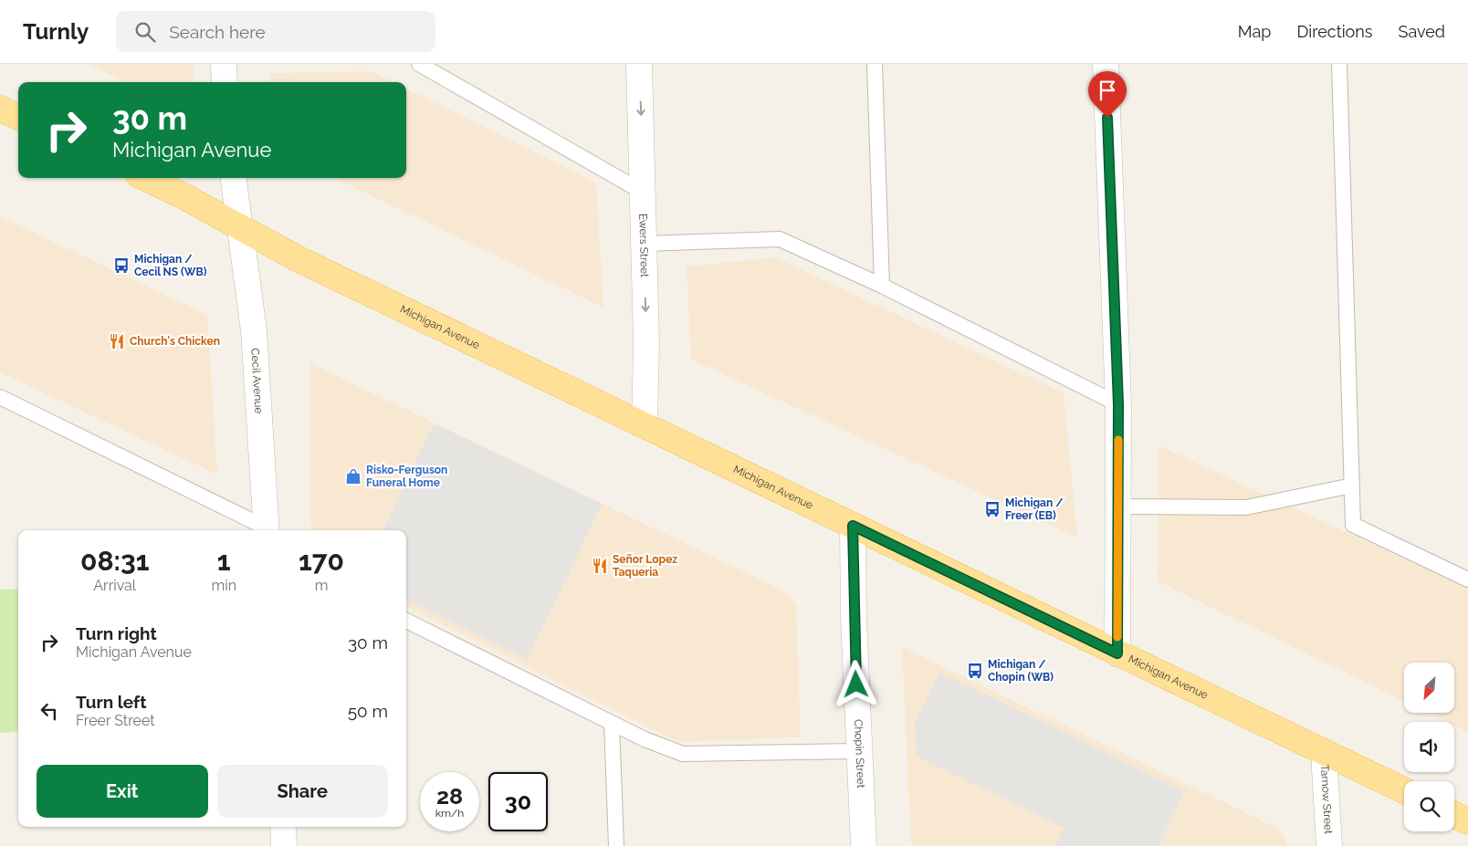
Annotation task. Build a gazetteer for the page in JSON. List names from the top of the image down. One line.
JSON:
{"streets":{"main road":["Michigan Avenue"],"street":["Ewers Street","Cecil Avenue","Chopin Street","Tarnow Street"]},"crossings":[["Ewers Street","Michigan Avenue"],["Michigan Avenue","Cecil Avenue"],["Michigan Avenue","Chopin Street"],["Michigan Avenue","Tarnow Street"]],"one_way":["Ewers Street"],"places":{"bus stop":["Michigan / Cecil NS (WB)","Michigan / Freer (EB)","Michigan / Chopin (WB)"],"restaurant":["Church's Chicken","Señor Lopez Taqueria"],"shop":["Risko-Ferguson Funeral Home"]},"north":"bottom left","page":{"header":"Turnly","search":"Search here","nav":["Map","Directions","Saved"],"turn":["30 m","Michigan Avenue"],"eta":["08:31","Arrival","1","min","170","m"],"list":[{"name":"Turn right","note":"Michigan Avenue","value":"30 m"},{"name":"Turn left","note":"Freer Street","value":"50 m"}],"buttons":["Exit","Share"],"speed":"28 km/h","limit":"30"}}
